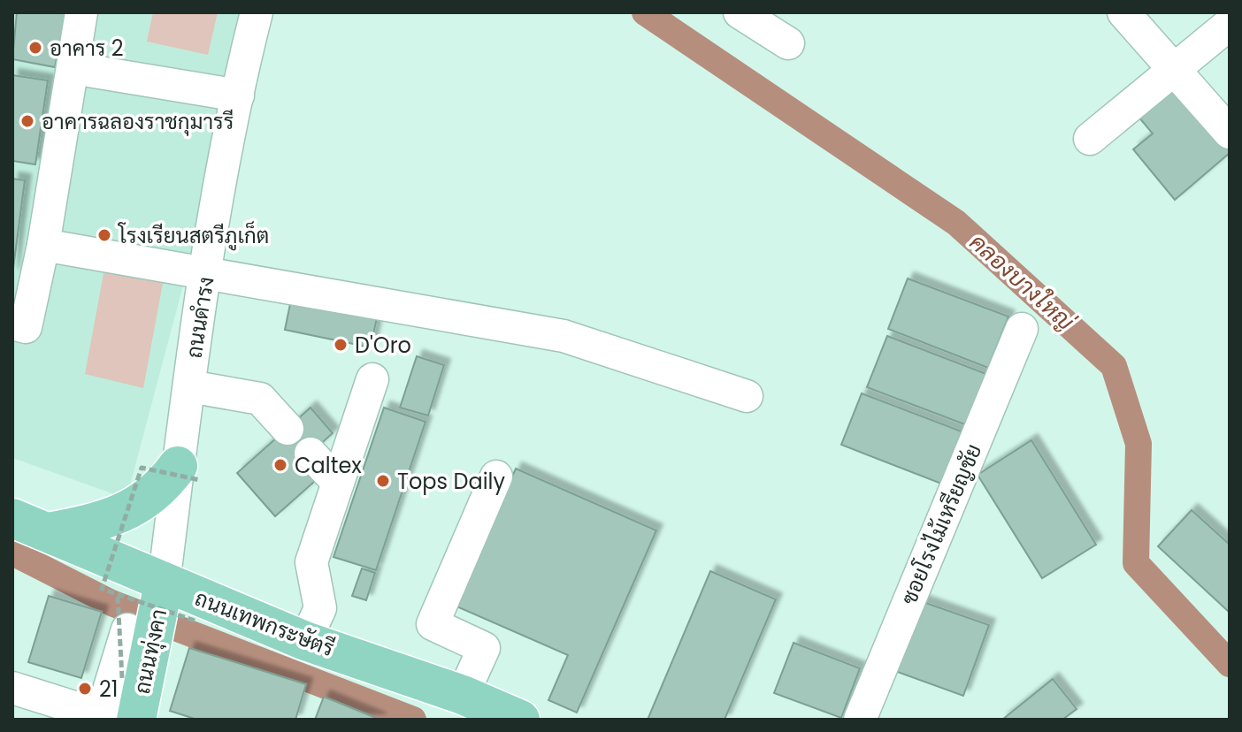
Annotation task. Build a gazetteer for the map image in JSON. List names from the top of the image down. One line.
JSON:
{"streets":{"main road":["ถนนเทพกระษัตรี","ถนนทุ่งคา"],"street":["ถนนดำรง","ซอยโรงไม้เหรียญชัย"]},"crossings":[["ถนนดำรง","ถนนเทพกระษัตรี"],["ถนนดำรง","ถนนทุ่งคา"],["ถนนเทพกระษัตรี","ถนนทุ่งคา"]],"water":["คลองบางใหญ่"],"places":["อาคาร 2","อาคารฉลองราชกุมารรี","โรงเรียนสตรีภูเก็ต","D'Oro","Caltex","Tops Daily","21"]}
